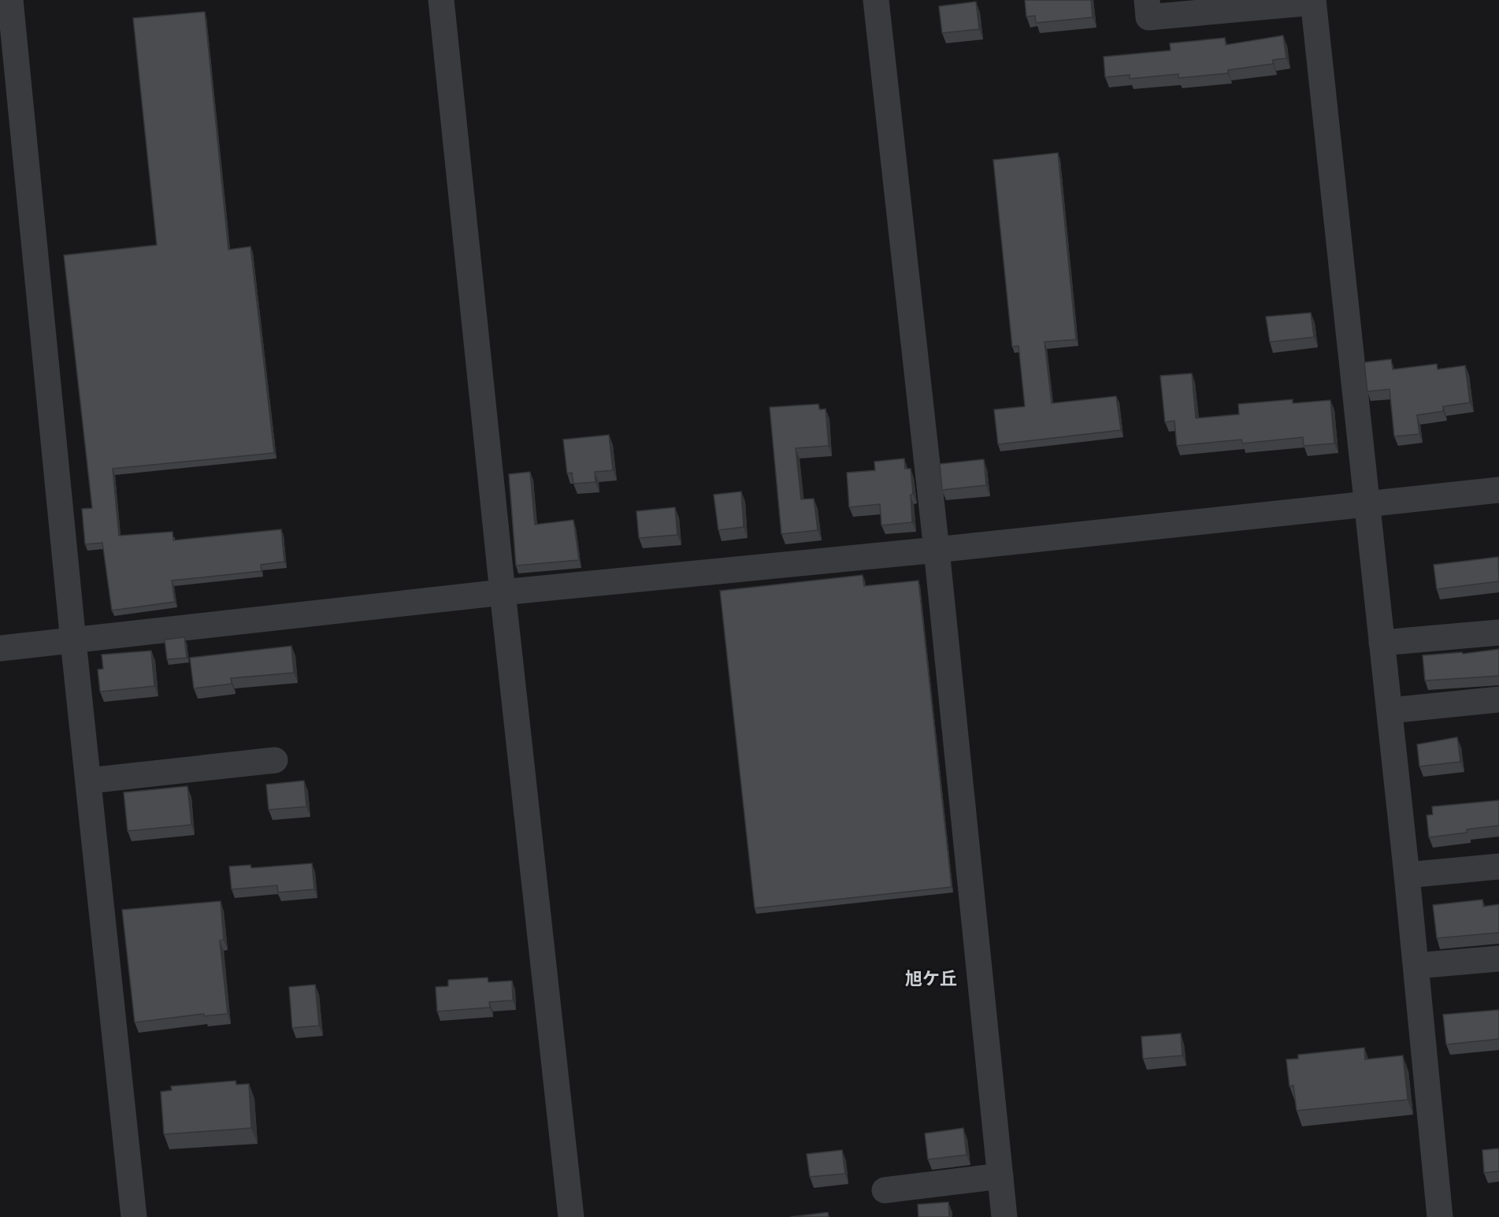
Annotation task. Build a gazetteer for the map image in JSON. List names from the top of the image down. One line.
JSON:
{"districts":["旭ケ丘"]}
